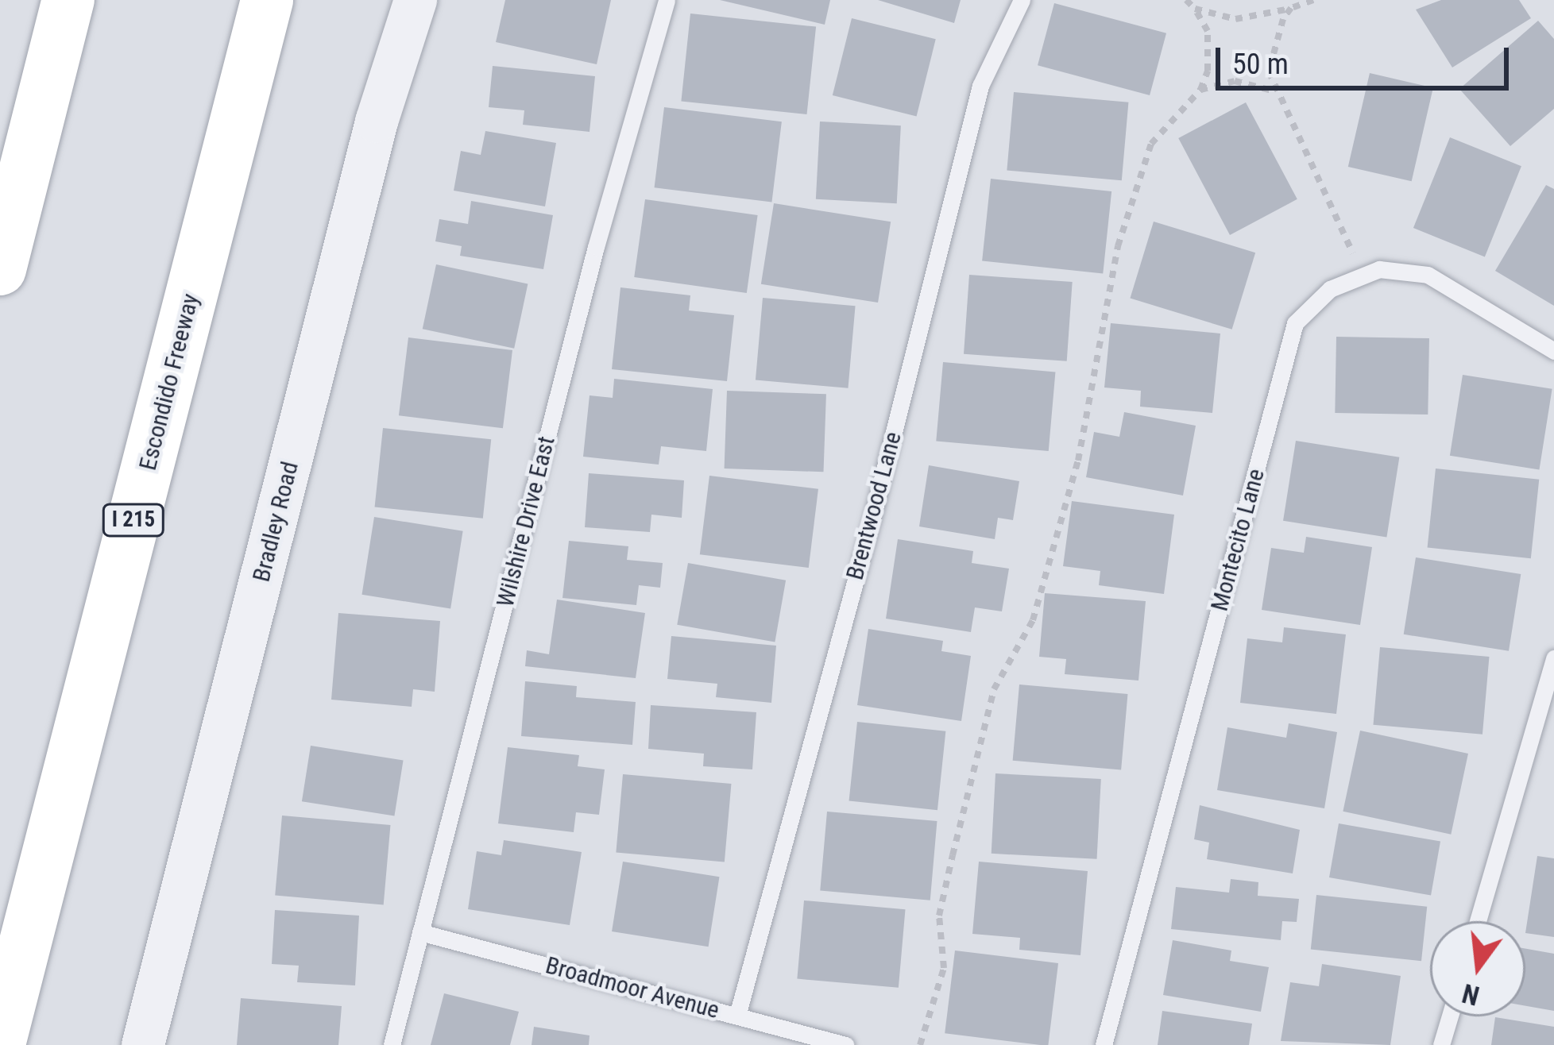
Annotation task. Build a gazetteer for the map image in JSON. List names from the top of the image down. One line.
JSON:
{"streets":{"highway":["Escondido Freeway","I 215"],"street":["Bradley Road"],"lane":["Brentwood Lane","Wilshire Drive East","Montecito Lane","Broadmoor Avenue"]},"crossings":[["Brentwood Lane","Broadmoor Avenue"],["Wilshire Drive East","Broadmoor Avenue"]],"scale_bar":"50 m","north":"bottom"}
